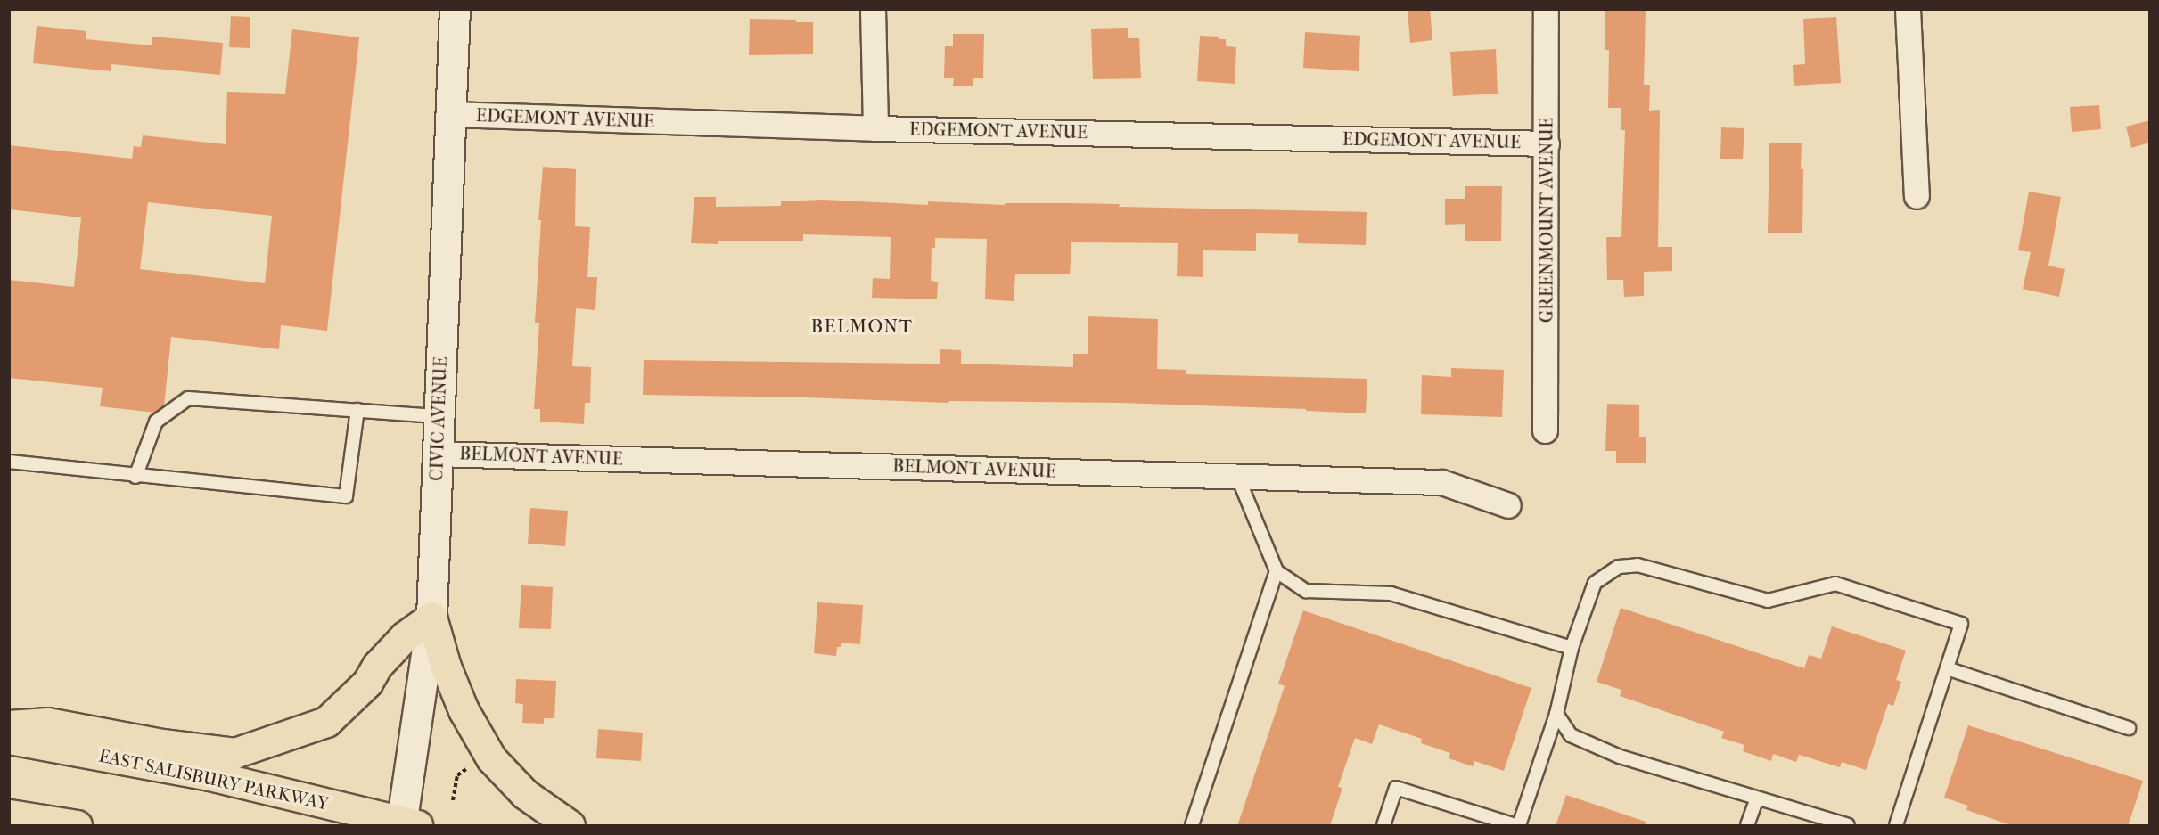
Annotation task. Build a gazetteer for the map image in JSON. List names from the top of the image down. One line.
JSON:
{"streets":{"main road":["EAST SALISBURY PARKWAY"],"street":["EDGEMONT AVENUE","GREENMOUNT AVENUE","CIVIC AVENUE","BELMONT AVENUE"]},"crossings":[["EDGEMONT AVENUE","GREENMOUNT AVENUE"],["EDGEMONT AVENUE","CIVIC AVENUE"],["CIVIC AVENUE","BELMONT AVENUE"],["CIVIC AVENUE","EAST SALISBURY PARKWAY"]],"districts":["BELMONT"]}
